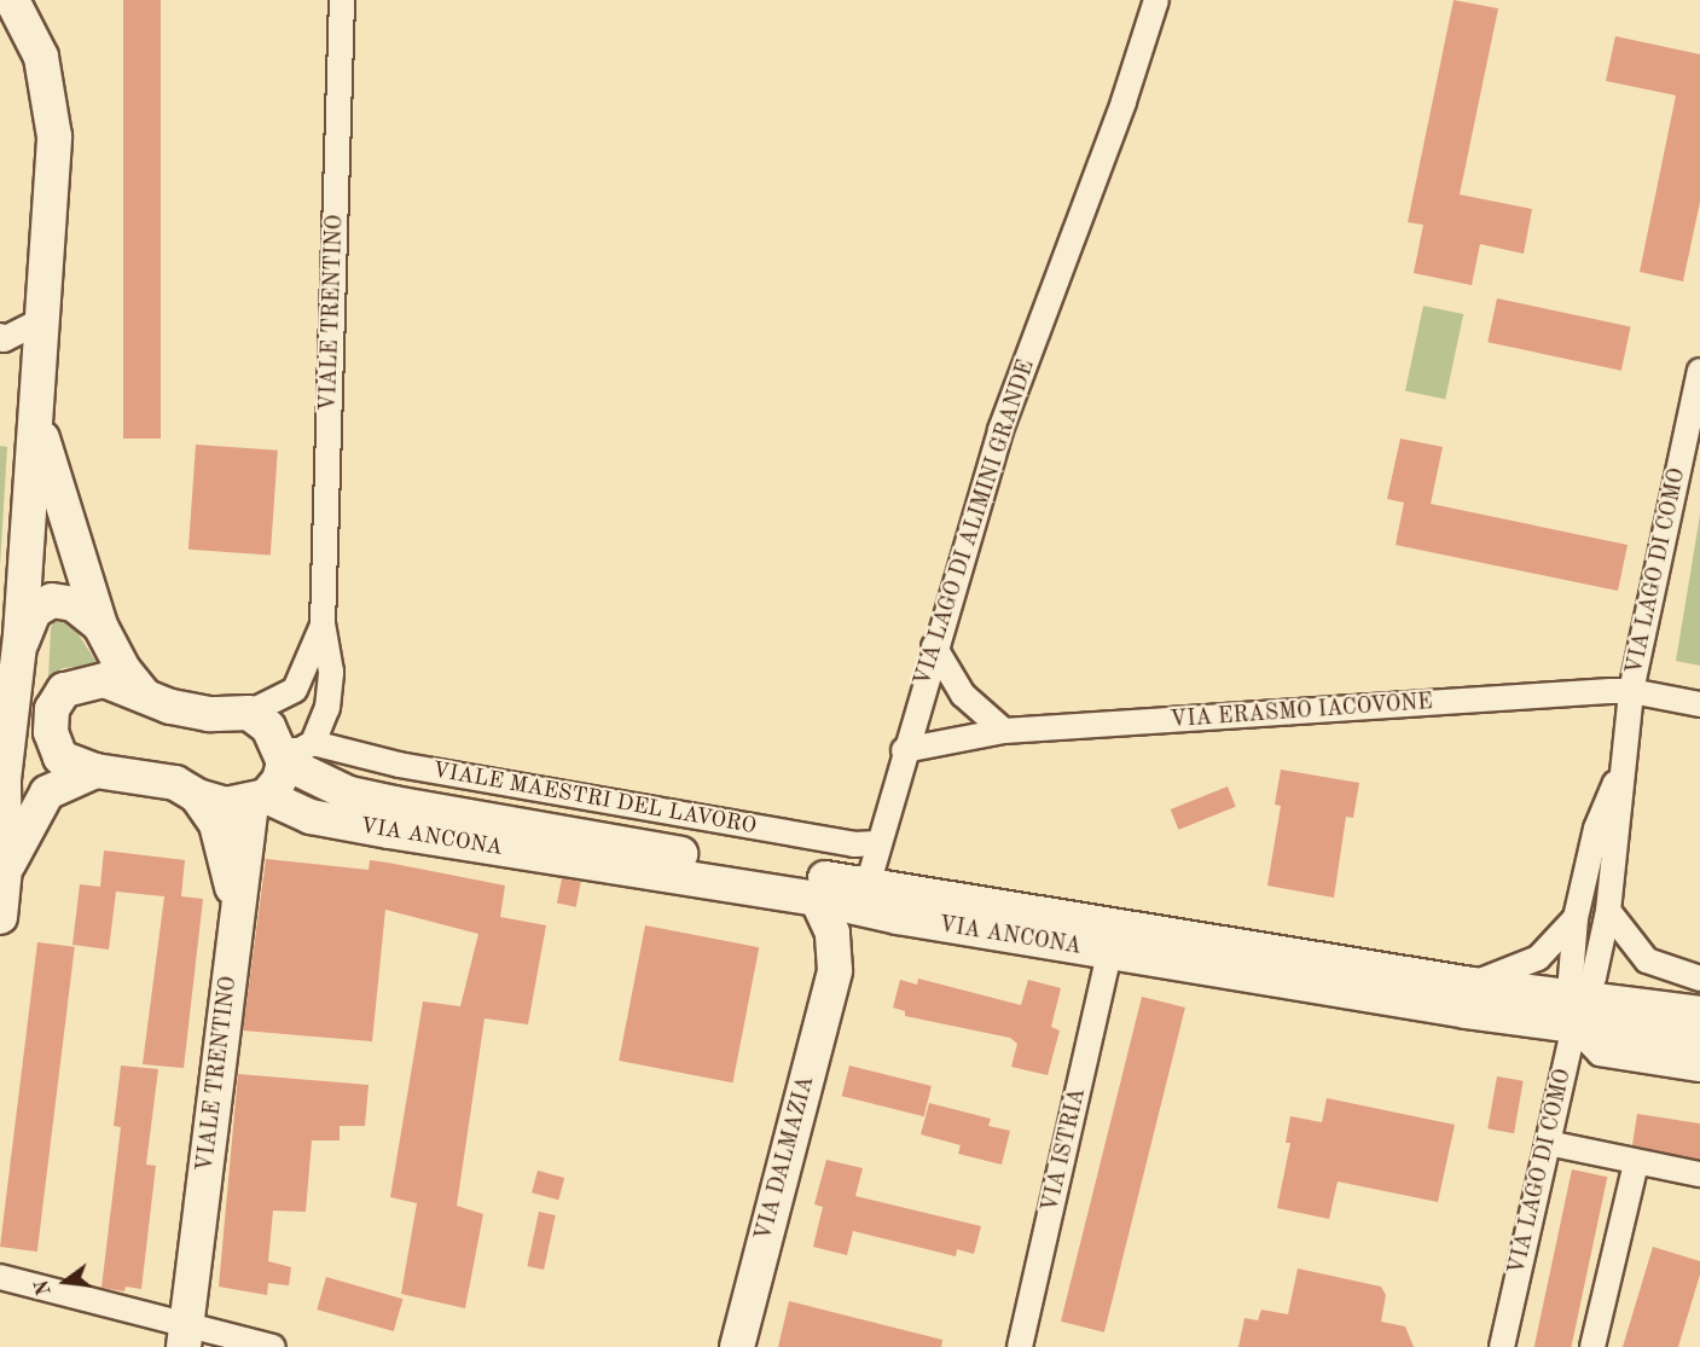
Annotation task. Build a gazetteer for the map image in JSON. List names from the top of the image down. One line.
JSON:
{"streets":{"street":["VIALE TRENTINO","VIA LAGO DI ALIMINI GRANDE","VIA LAGO DI COMO","VIA ERASMO IACOVONE","VIALE MAESTRI DEL LAVORO","VIA ANCONA","VIA ISTRIA","VIA DALMAZIA"]},"crossings":[["VIALE TRENTINO","VIALE MAESTRI DEL LAVORO"],["VIALE TRENTINO","VIA ANCONA"],["VIA LAGO DI ALIMINI GRANDE","VIA ERASMO IACOVONE"],["VIA LAGO DI ALIMINI GRANDE","VIALE MAESTRI DEL LAVORO"],["VIA LAGO DI ALIMINI GRANDE","VIA ANCONA"],["VIA LAGO DI COMO","VIA ERASMO IACOVONE"],["VIA LAGO DI COMO","VIA ANCONA"],["VIALE MAESTRI DEL LAVORO","VIA ANCONA"],["VIA ANCONA","VIA ISTRIA"],["VIA ANCONA","VIA DALMAZIA"]],"north":"left"}
